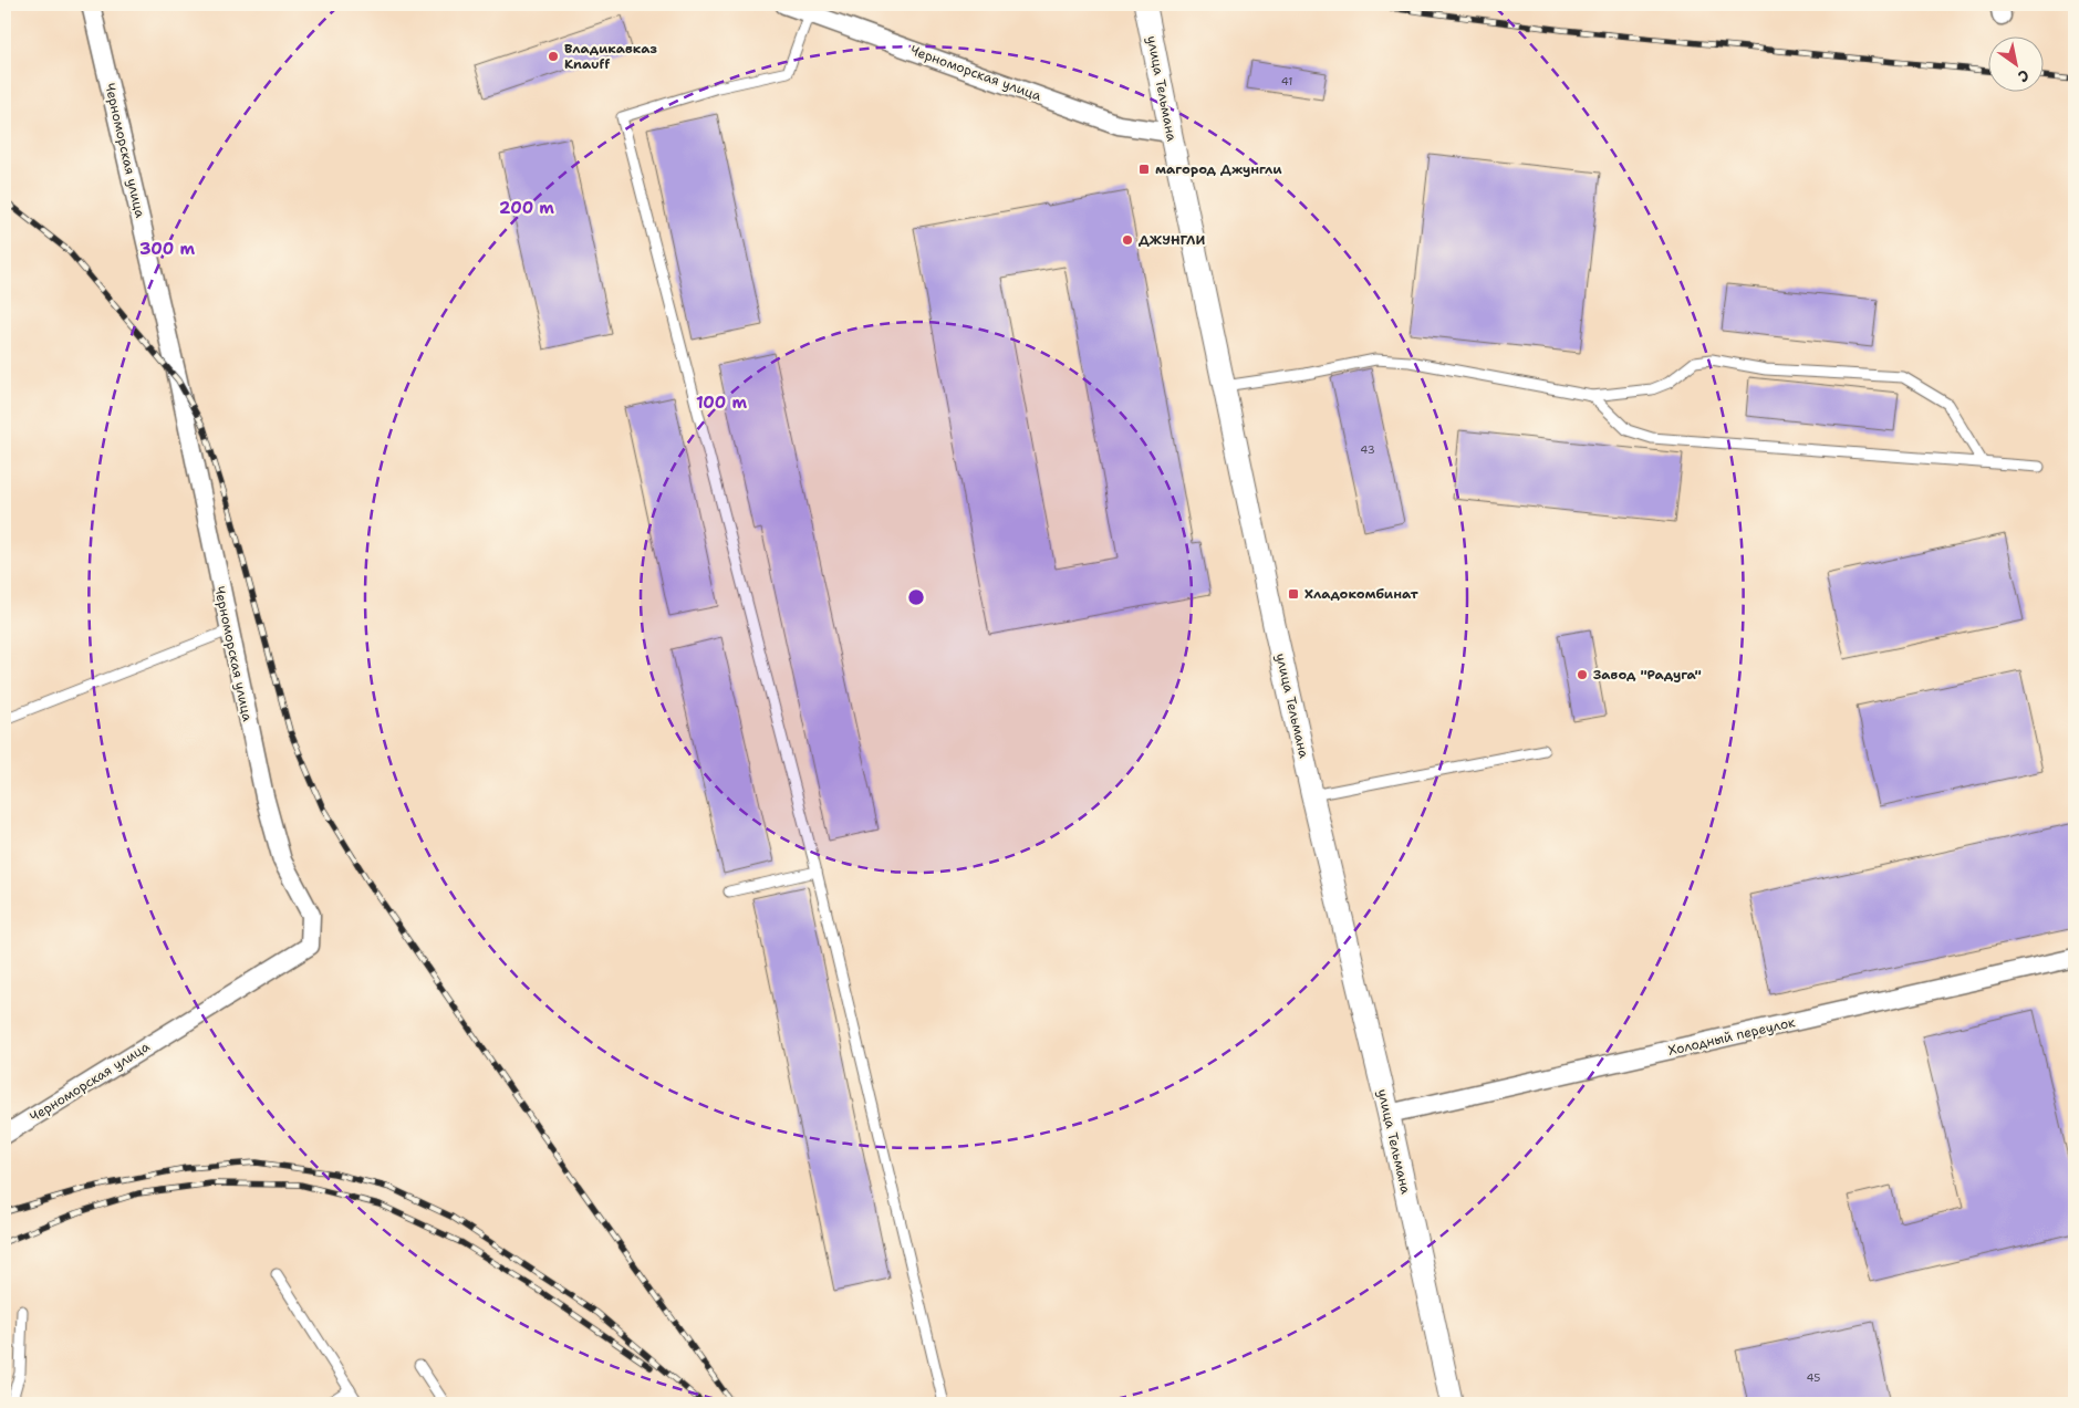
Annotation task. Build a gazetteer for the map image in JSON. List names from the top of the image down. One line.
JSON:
{"streets":{"street":["Черноморская улица","улица Тельмана","Холодный переулок"]},"crossings":[["Черноморская улица","улица Тельмана"],["улица Тельмана","Холодный переулок"]],"places":{"other":["Владикавказ Knauff","ДЖУНГЛИ","Завод \"Радуга\""],"transit":["магород Джунгли","Хладокомбинат"]},"house_numbers":["41","43","45"],"north":"bottom right","rings":["200 m","300 m","100 m"]}
